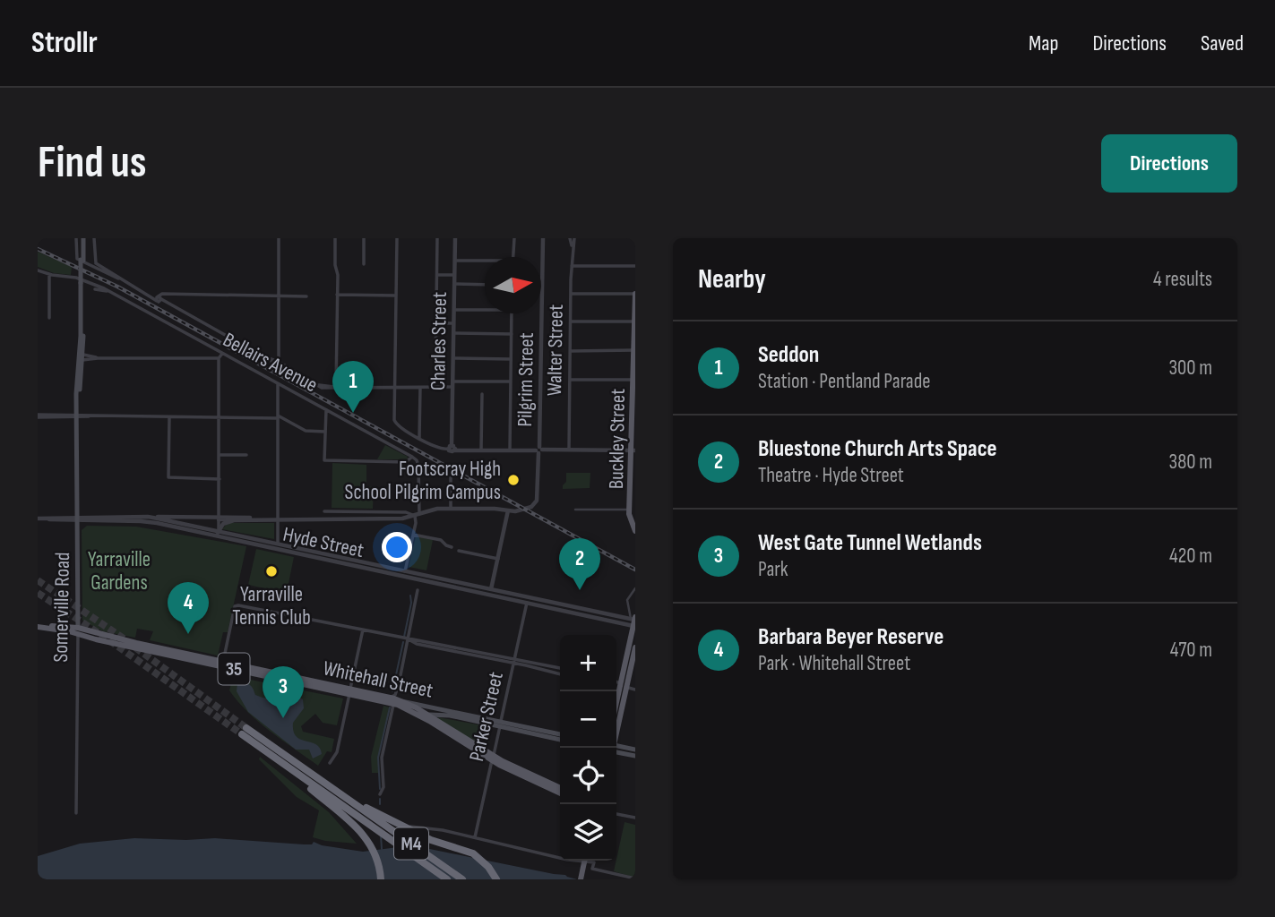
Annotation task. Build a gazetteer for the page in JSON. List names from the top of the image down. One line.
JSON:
{"streets":{"highway":["M4"],"main road":["Buckley Street","Somerville Road","35","Whitehall Street"],"street":["Charles Street","Walter Street","Bellairs Avenue","Pilgrim Street","Hyde Street","Parker Street"]},"crossings":[["Bellairs Avenue","Somerville Road"],["Hyde Street","Somerville Road"],["Hyde Street","Parker Street"],["Somerville Road","Whitehall Street"],["35","Whitehall Street"],["Whitehall Street","Parker Street"]],"parks":["Yarraville Gardens"],"places":["Footscray High School Pilgrim Campus","Yarraville Tennis Club"],"north":"right","page":{"header":"Strollr","nav":["Map","Directions","Saved"],"buttons":"Directions","title":"Find us","heading":["Nearby","4 results"],"list":[{"mark":"1","name":"Seddon","note":"Station · Pentland Parade","value":"300 m"},{"mark":"2","name":"Bluestone Church Arts Space","note":"Theatre · Hyde Street","value":"380 m"},{"mark":"3","name":"West Gate Tunnel Wetlands","note":"Park","value":"420 m"},{"mark":"4","name":"Barbara Beyer Reserve","note":"Park · Whitehall Street","value":"470 m"}],"pins":["1","2","4","3"],"map_buttons":["+","−"]}}
